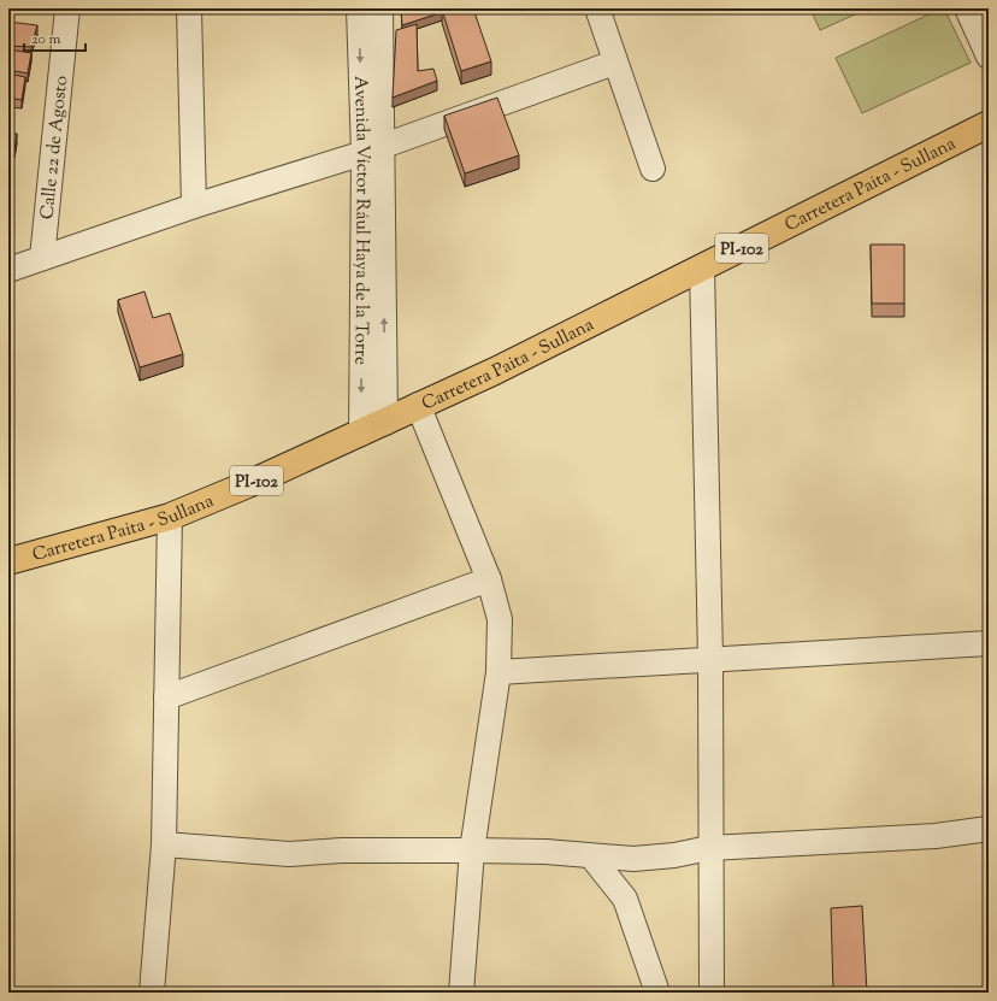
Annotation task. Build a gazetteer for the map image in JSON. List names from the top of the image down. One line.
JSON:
{"streets":{"main road":["Carretera Paita - Sullana","PI-102"],"street":["Calle 22 de Agosto","Avenida Víctor Rául Haya de la Torre"]},"crossings":[["Carretera Paita - Sullana","Avenida Víctor Rául Haya de la Torre"]],"scale_bar":"20 m"}
